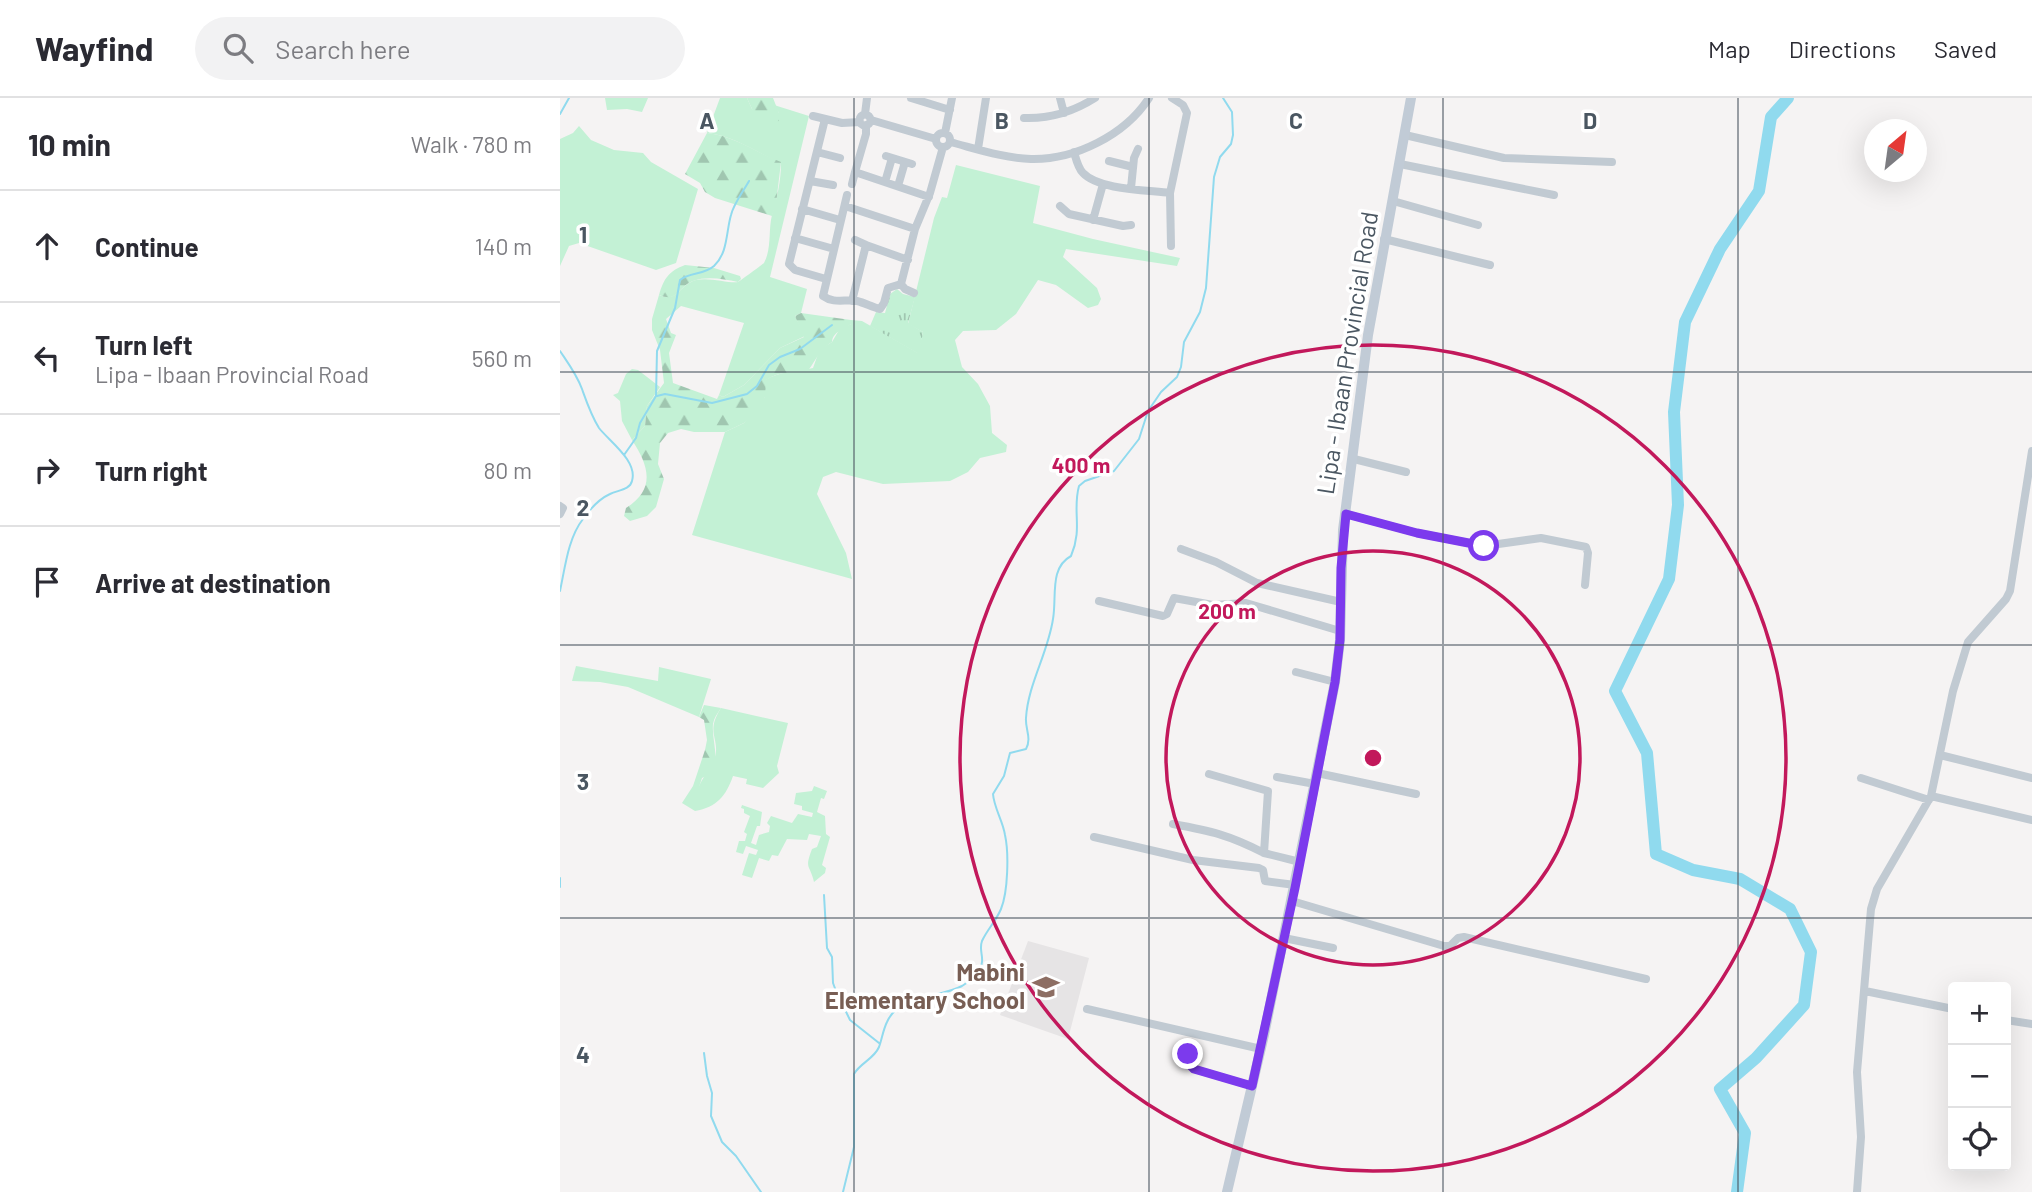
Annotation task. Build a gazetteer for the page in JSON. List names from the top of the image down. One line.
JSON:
{"streets":{"main road":["Lipa - Ibaan Provincial Road"]},"places":{"school or university":["Mabini Elementary School"]},"north":"top right","page":{"header":"Wayfind","search":"Search here","nav":["Map","Directions","Saved"],"heading":["10 min","Walk · 780 m"],"list":[["Continue","140 m"],["Turn left","Lipa - Ibaan Provincial Road","560 m"],["Turn right","80 m"],"Arrive at destination"],"map_buttons":["+","−"]},"grid":{"columns":["A","B","C","D"],"rows":["1","2","3","4"]},"rings":["400 m","200 m"]}
